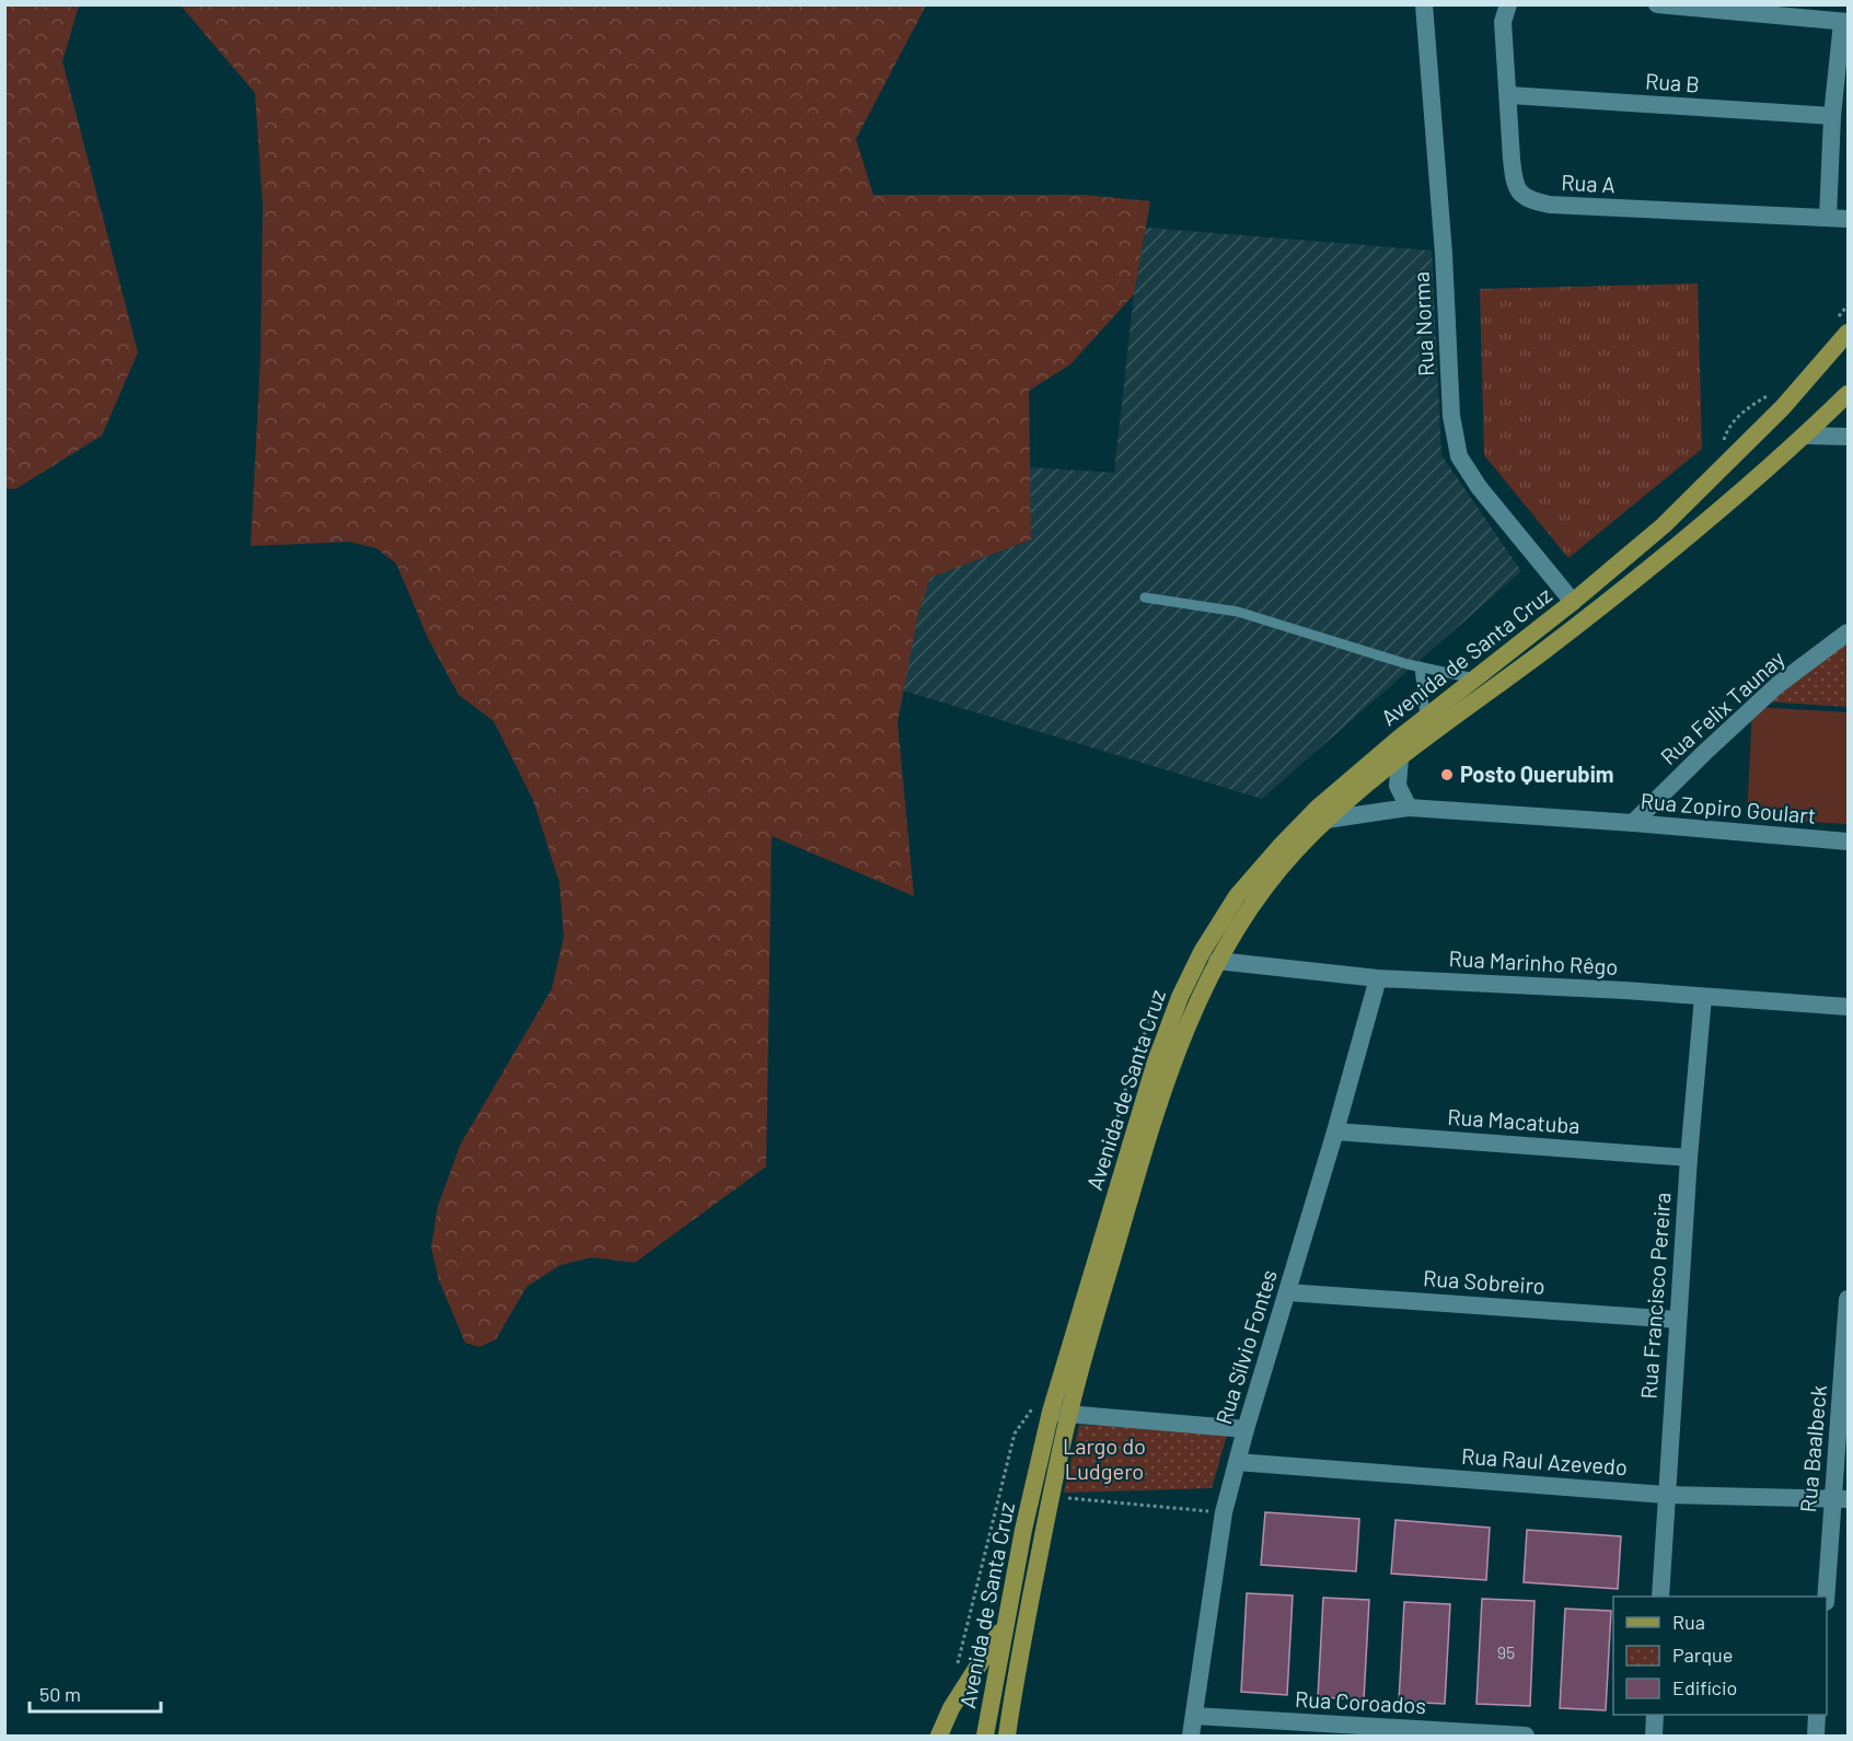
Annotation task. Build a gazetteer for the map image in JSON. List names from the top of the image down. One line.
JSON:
{"streets":{"main road":["Avenida de Santa Cruz"],"street":["Rua B","Rua A","Rua Norma","Rua Felix Taunay","Rua Zopiro Goulart","Rua Marinho Rêgo","Rua Macatuba","Rua Sobreiro","Rua Francisco Pereira","Rua Sílvio Fontes","Rua Baalbeck","Rua Raul Azevedo","Rua Coroados"]},"crossings":[["Rua B","Rua A"],["Rua Norma","Avenida de Santa Cruz"],["Avenida de Santa Cruz","Rua Zopiro Goulart"],["Avenida de Santa Cruz","Rua Marinho Rêgo"],["Rua Felix Taunay","Rua Zopiro Goulart"],["Rua Marinho Rêgo","Rua Francisco Pereira"],["Rua Marinho Rêgo","Rua Sílvio Fontes"],["Rua Macatuba","Rua Francisco Pereira"],["Rua Macatuba","Rua Sílvio Fontes"],["Rua Sobreiro","Rua Francisco Pereira"],["Rua Sobreiro","Rua Sílvio Fontes"],["Rua Francisco Pereira","Rua Raul Azevedo"],["Rua Sílvio Fontes","Rua Raul Azevedo"],["Rua Sílvio Fontes","Rua Coroados"],["Rua Baalbeck","Rua Raul Azevedo"]],"parks":["Largo do Ludgero"],"places":["Posto Querubim"],"house_numbers":["95"],"legend":["Rua","Parque","Edifício"],"scale_bar":"50 m"}
